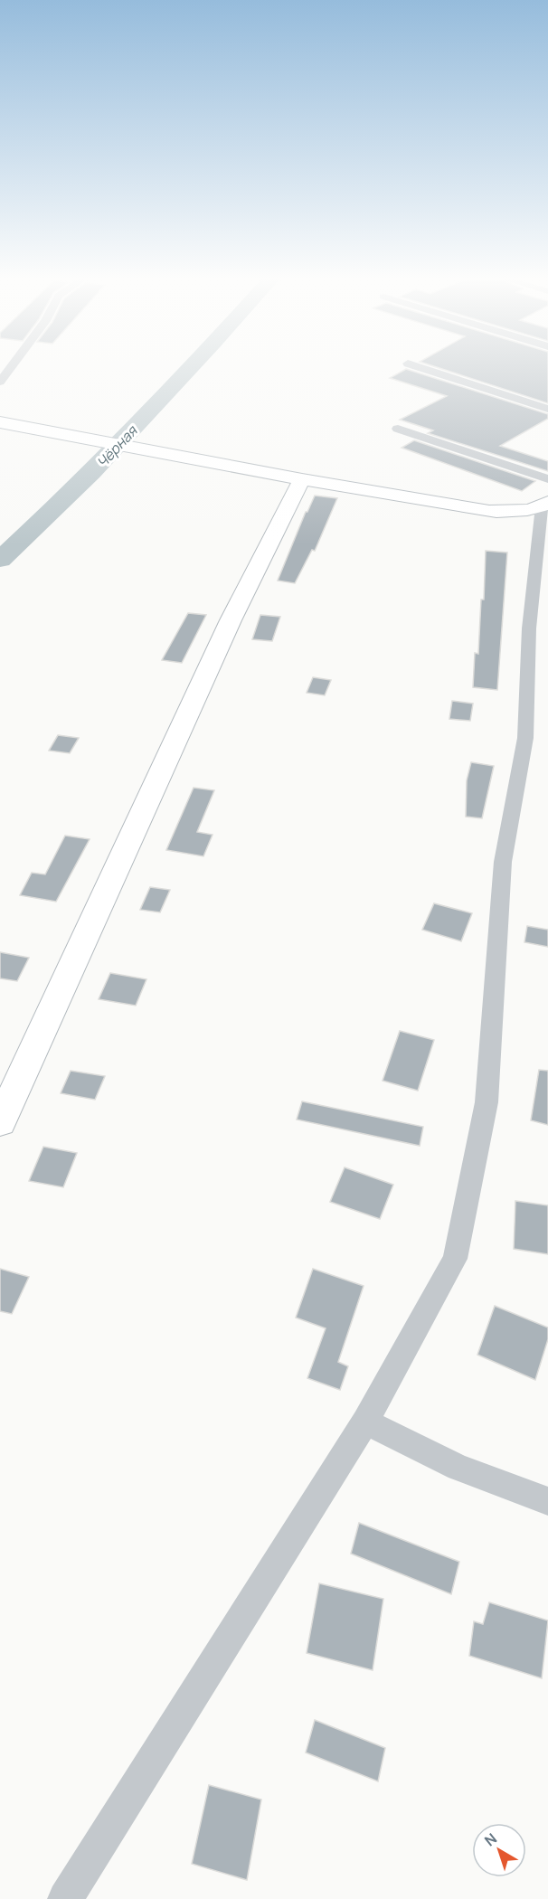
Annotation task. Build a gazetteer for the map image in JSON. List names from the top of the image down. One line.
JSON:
{"water":["Чёрная"],"north":"top left"}
